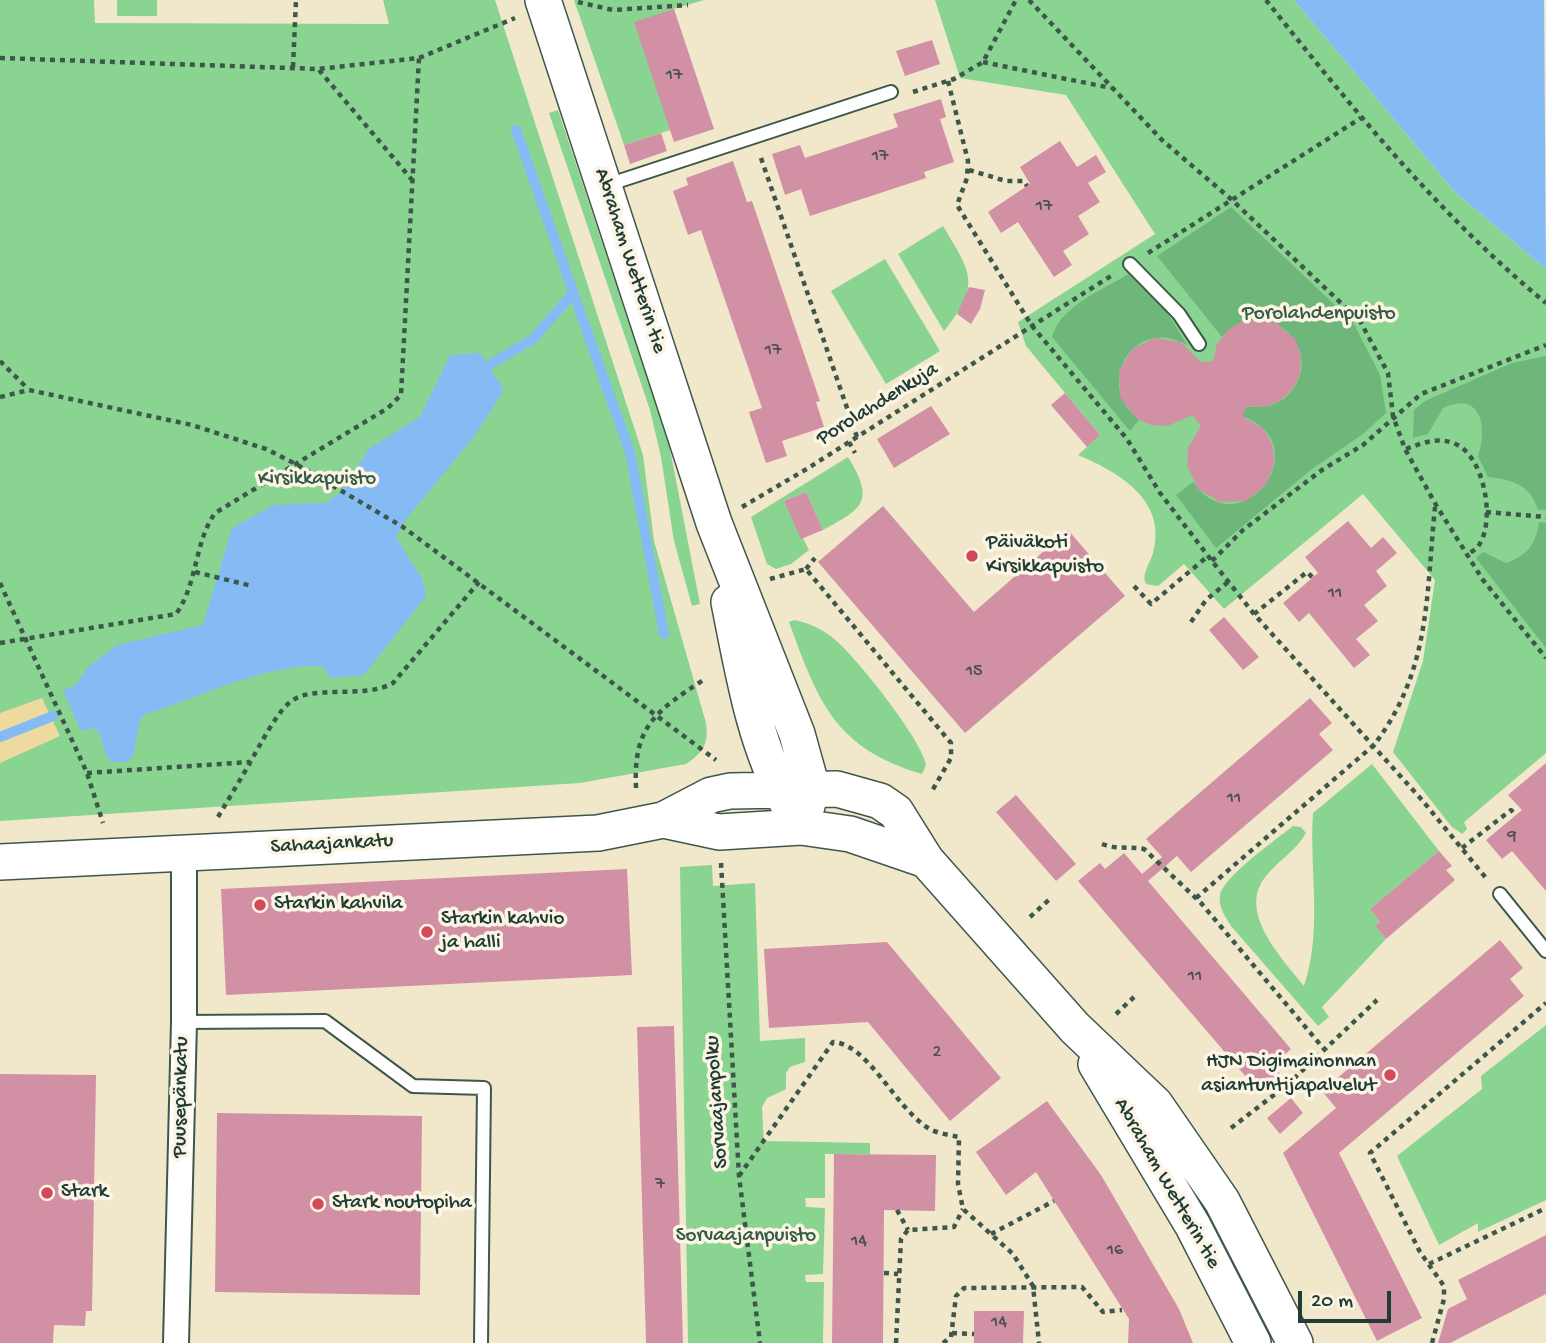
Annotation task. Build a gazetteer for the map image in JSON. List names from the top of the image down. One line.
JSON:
{"streets":{"main road":["Abraham Wetterin tie","Sahaajankatu"],"street":["Puusepänkatu"],"path":["Porolahdenkuja","Sorvaajanpolku"]},"crossings":[["Abraham Wetterin tie","Porolahdenkuja"],["Abraham Wetterin tie","Sahaajankatu"],["Sahaajankatu","Puusepänkatu"]],"parks":["Porolahdenpuisto","Kirsikkapuisto","Sorvaajanpuisto"],"places":["Päiväkoti Kirsikkapuisto","Starkin kahvila","Starkin kahvio ja halli","HJN Digimainonnan asiantuntijapalvelut","Stark","Stark noutopiha"],"house_numbers":["17","17","17","17","11","15","11","9","11","2","7","14","16","14"],"scale_bar":"20 m"}
